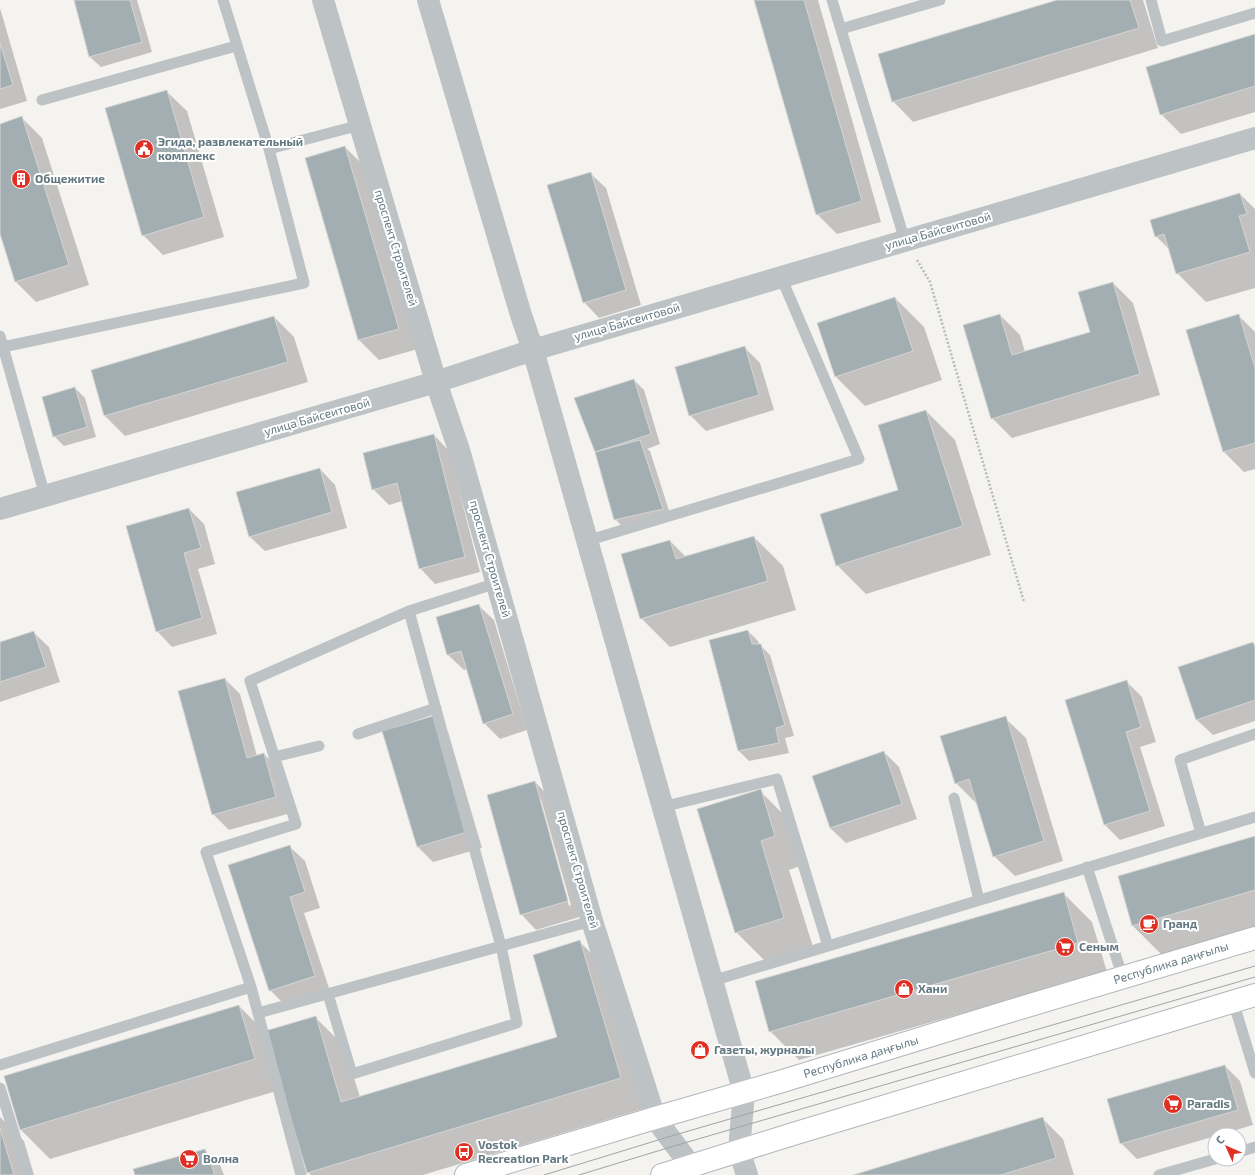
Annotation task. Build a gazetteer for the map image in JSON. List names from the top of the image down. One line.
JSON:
{"streets":{"main road":["Республика даңғылы"],"street":["улица Байсеитовой","проспект Строителей"]},"crossings":[["улица Байсеитовой","проспект Строителей"],["проспект Строителей","Республика даңғылы"]],"places":{"public building":["Эгида, развлекательный комплекс"],"building":["Общежитие"],"cafe":["Гранд"],"supermarket":["Сеным","Paradis","Волна"],"shop":["Хани","Газеты, журналы"],"bus stop":["Vostok Recreation Park"]},"north":"top left"}
